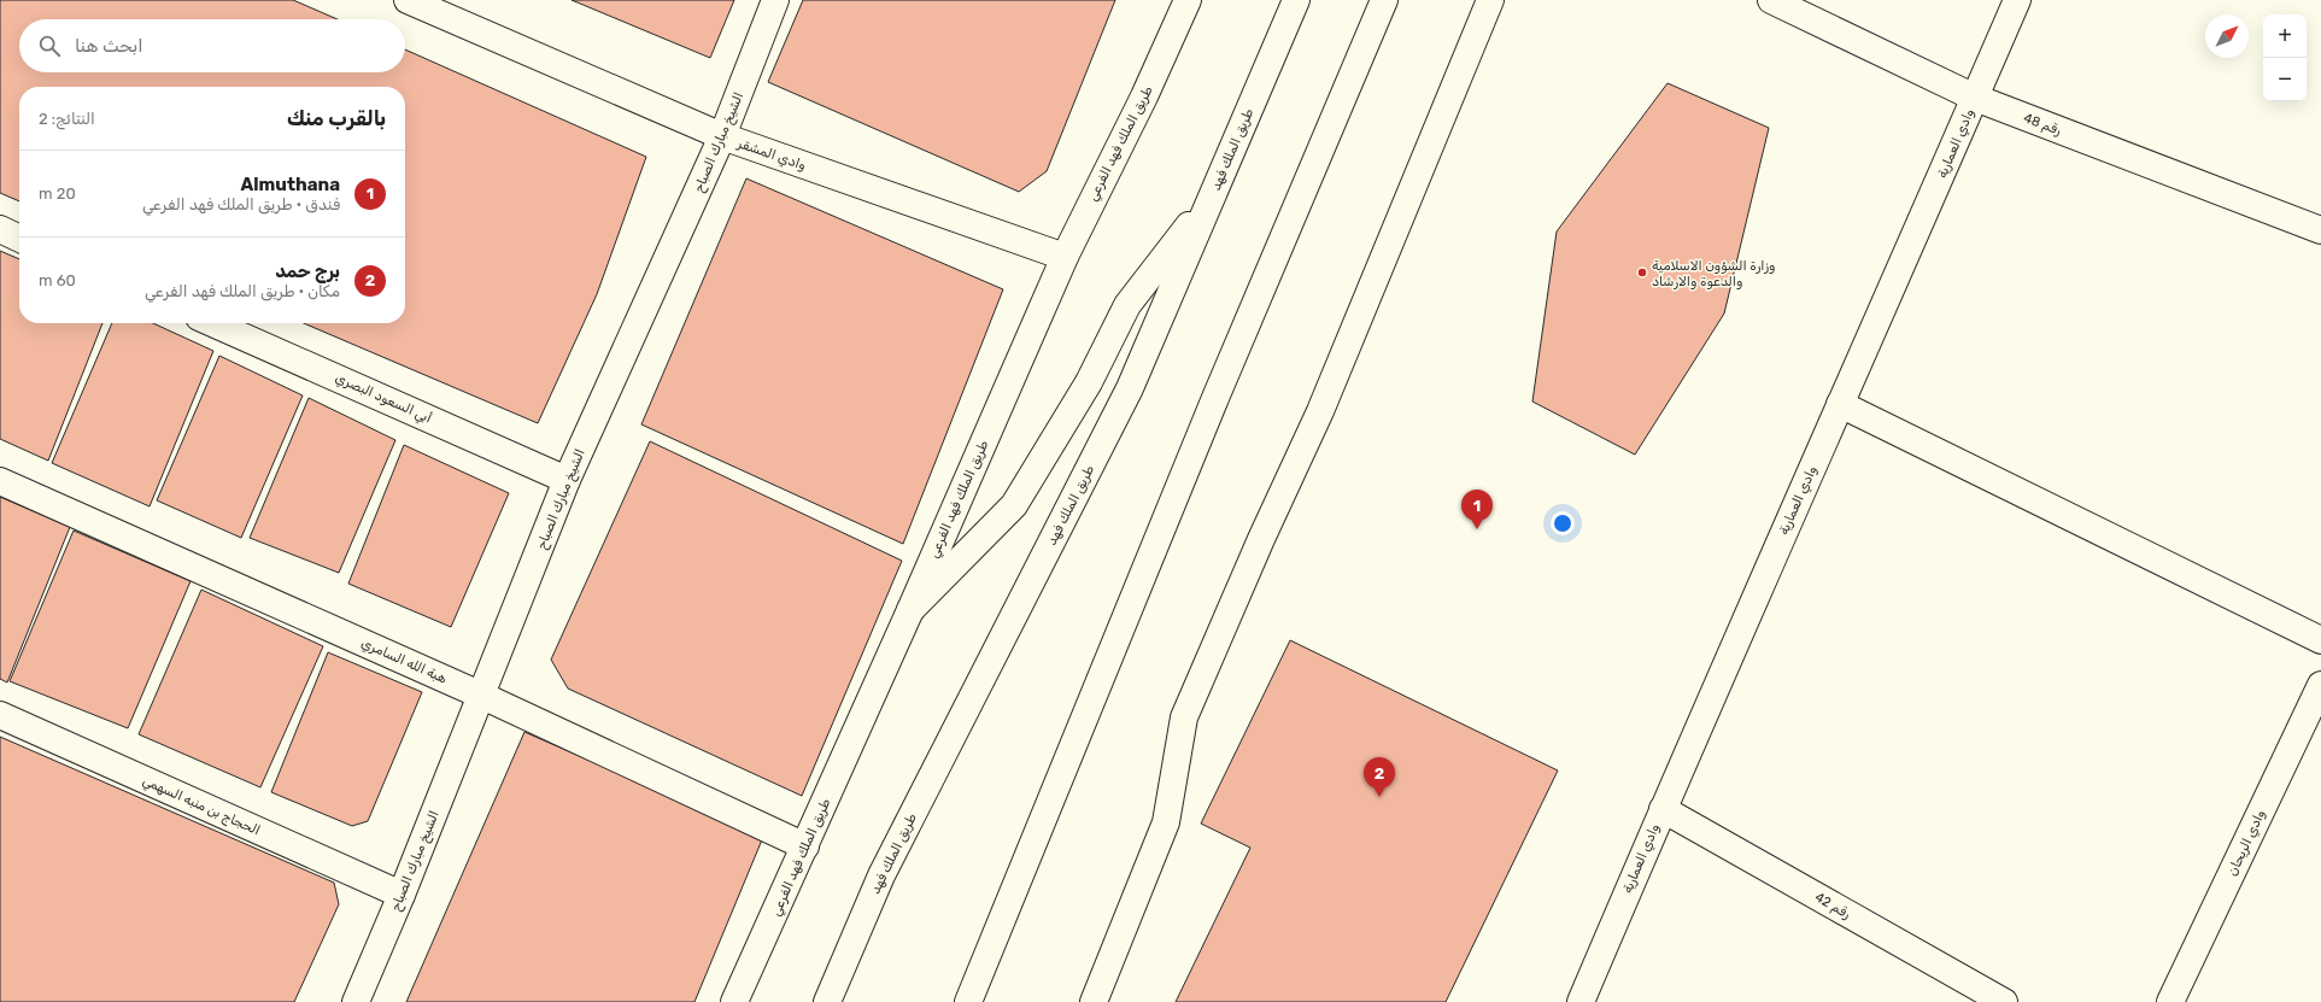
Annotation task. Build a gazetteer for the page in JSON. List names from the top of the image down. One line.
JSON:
{"streets":{"main road":["رقم 48","الشيخ مبارك الصباح","طريق الملك فهد الفرعي","وادي العمارية","طريق الملك فهد","وادي المشقر","أبي السعود البصري","هبة الله السامري","الحجاج بن منبه السهمي","وادي الريحان","رقم 42"]},"crossings":[["رقم 48","وادي العمارية"],["الشيخ مبارك الصباح","وادي المشقر"],["الشيخ مبارك الصباح","أبي السعود البصري"],["الشيخ مبارك الصباح","هبة الله السامري"],["الشيخ مبارك الصباح","الحجاج بن منبه السهمي"],["طريق الملك فهد الفرعي","وادي المشقر"],["طريق الملك فهد الفرعي","هبة الله السامري"],["وادي العمارية","رقم 42"]],"places":["وزارة الشؤون الاسلامية والدعوة والارشاد"],"north":"top right","page":{"map_buttons":["+","−"],"search":"ابحث هنا","heading":["بالقرب منك","النتائج: 2"],"list":[{"mark":"1","name":"Almuthana","note":"فندق · طريق الملك فهد الفرعي","value":"20 m"},{"mark":"2","name":"برج حمد","note":"مكان · طريق الملك فهد الفرعي","value":"60 m"}],"pins":["1","2"]}}
